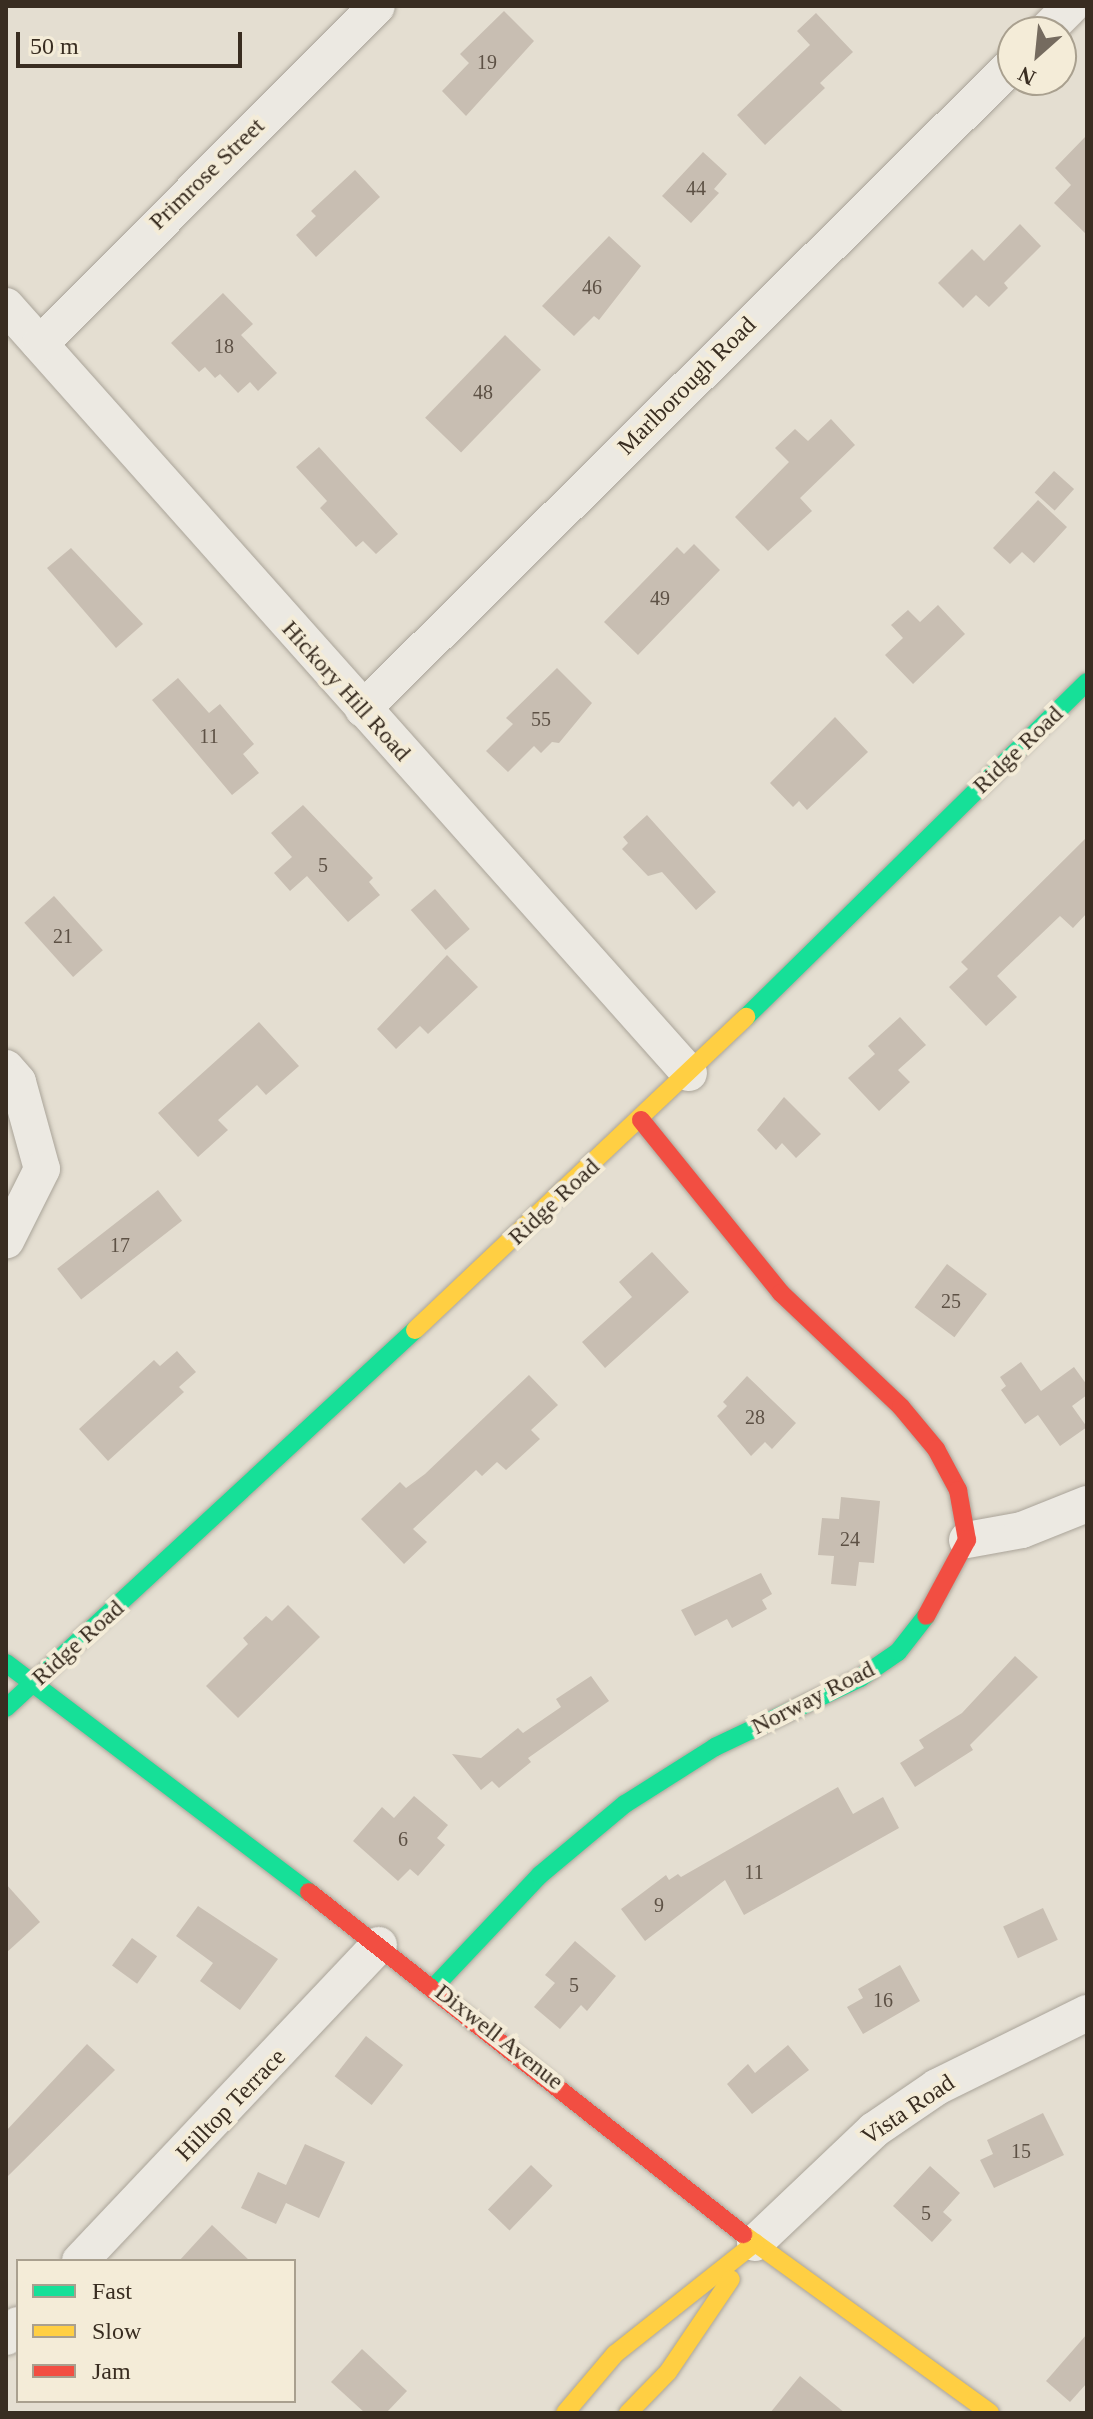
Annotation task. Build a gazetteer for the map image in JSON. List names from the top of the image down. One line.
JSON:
{"streets":{"main road":["Ridge Road","Norway Road","Dixwell Avenue"],"street":["Primrose Street","Marlborough Road","Hickory Hill Road","Hilltop Terrace","Vista Road"]},"crossings":[["Primrose Street","Hickory Hill Road"],["Marlborough Road","Hickory Hill Road"],["Hickory Hill Road","Ridge Road"],["Ridge Road","Dixwell Avenue"],["Norway Road","Dixwell Avenue"],["Dixwell Avenue","Hilltop Terrace"],["Dixwell Avenue","Vista Road"]],"house_numbers":["19","44","46","18","48","49","55","11","5","21","17","25","28","24","6","11","9","5","16","15","5"],"legend":["Fast","Slow","Jam"],"scale_bar":"50 m","north":"bottom left"}
